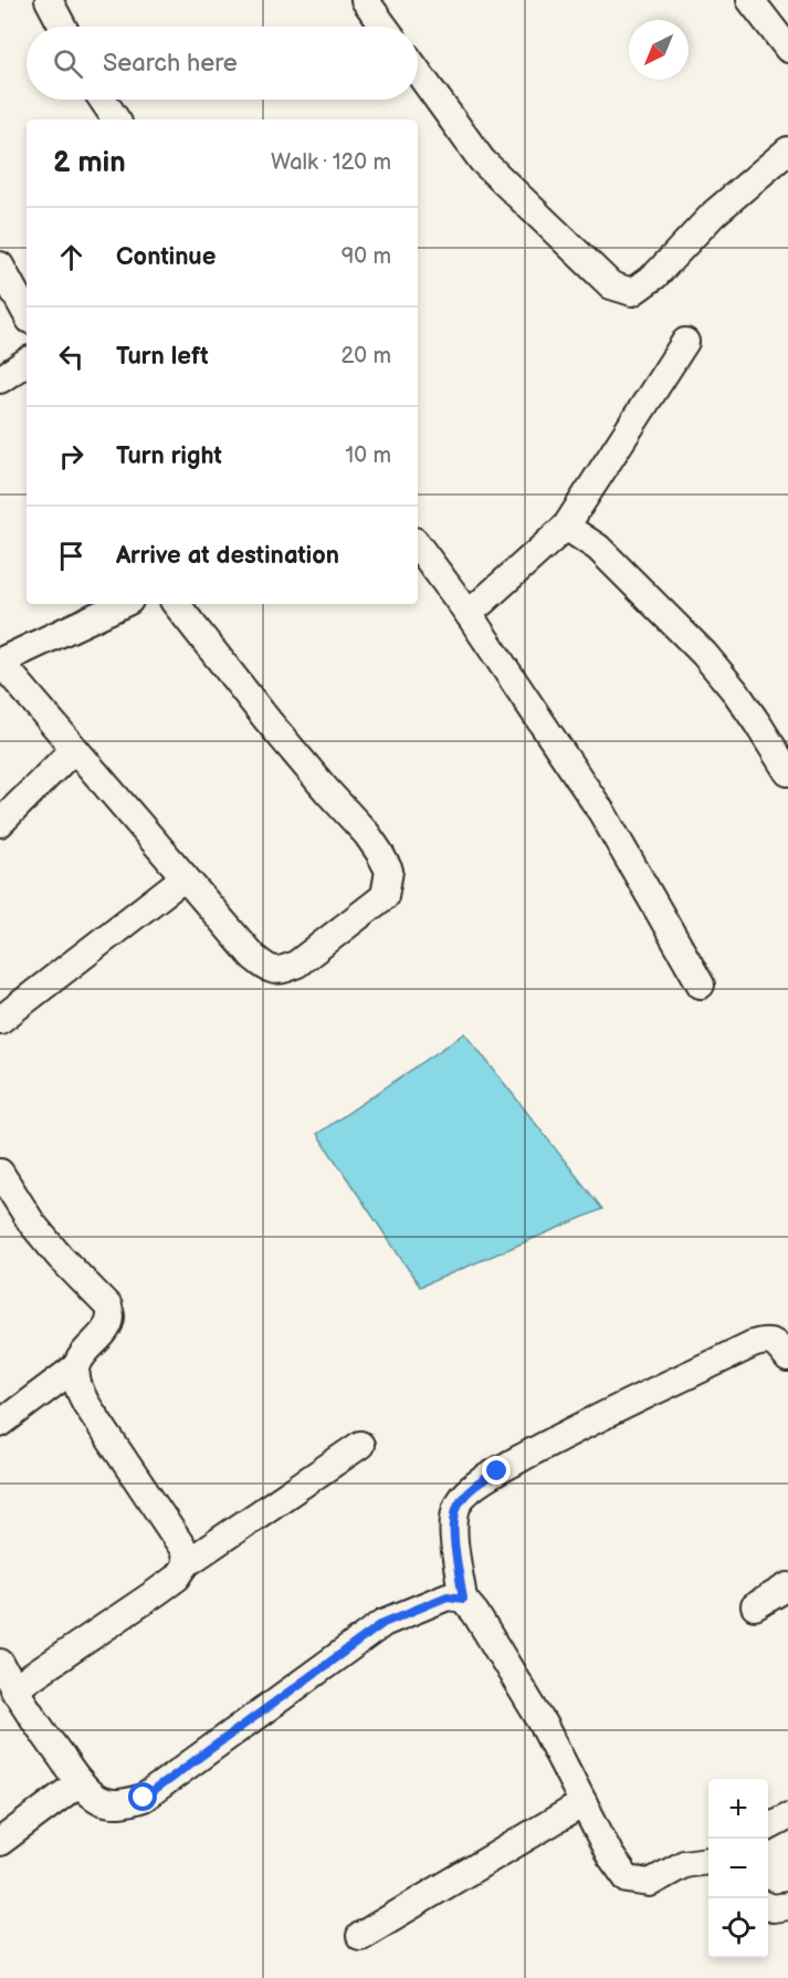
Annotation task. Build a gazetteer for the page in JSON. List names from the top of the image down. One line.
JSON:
{"north":"bottom left","page":{"search":"Search here","heading":["2 min","Walk · 120 m"],"list":[["Continue","90 m"],["Turn left","20 m"],["Turn right","10 m"],"Arrive at destination"],"map_buttons":["+","−"]}}
